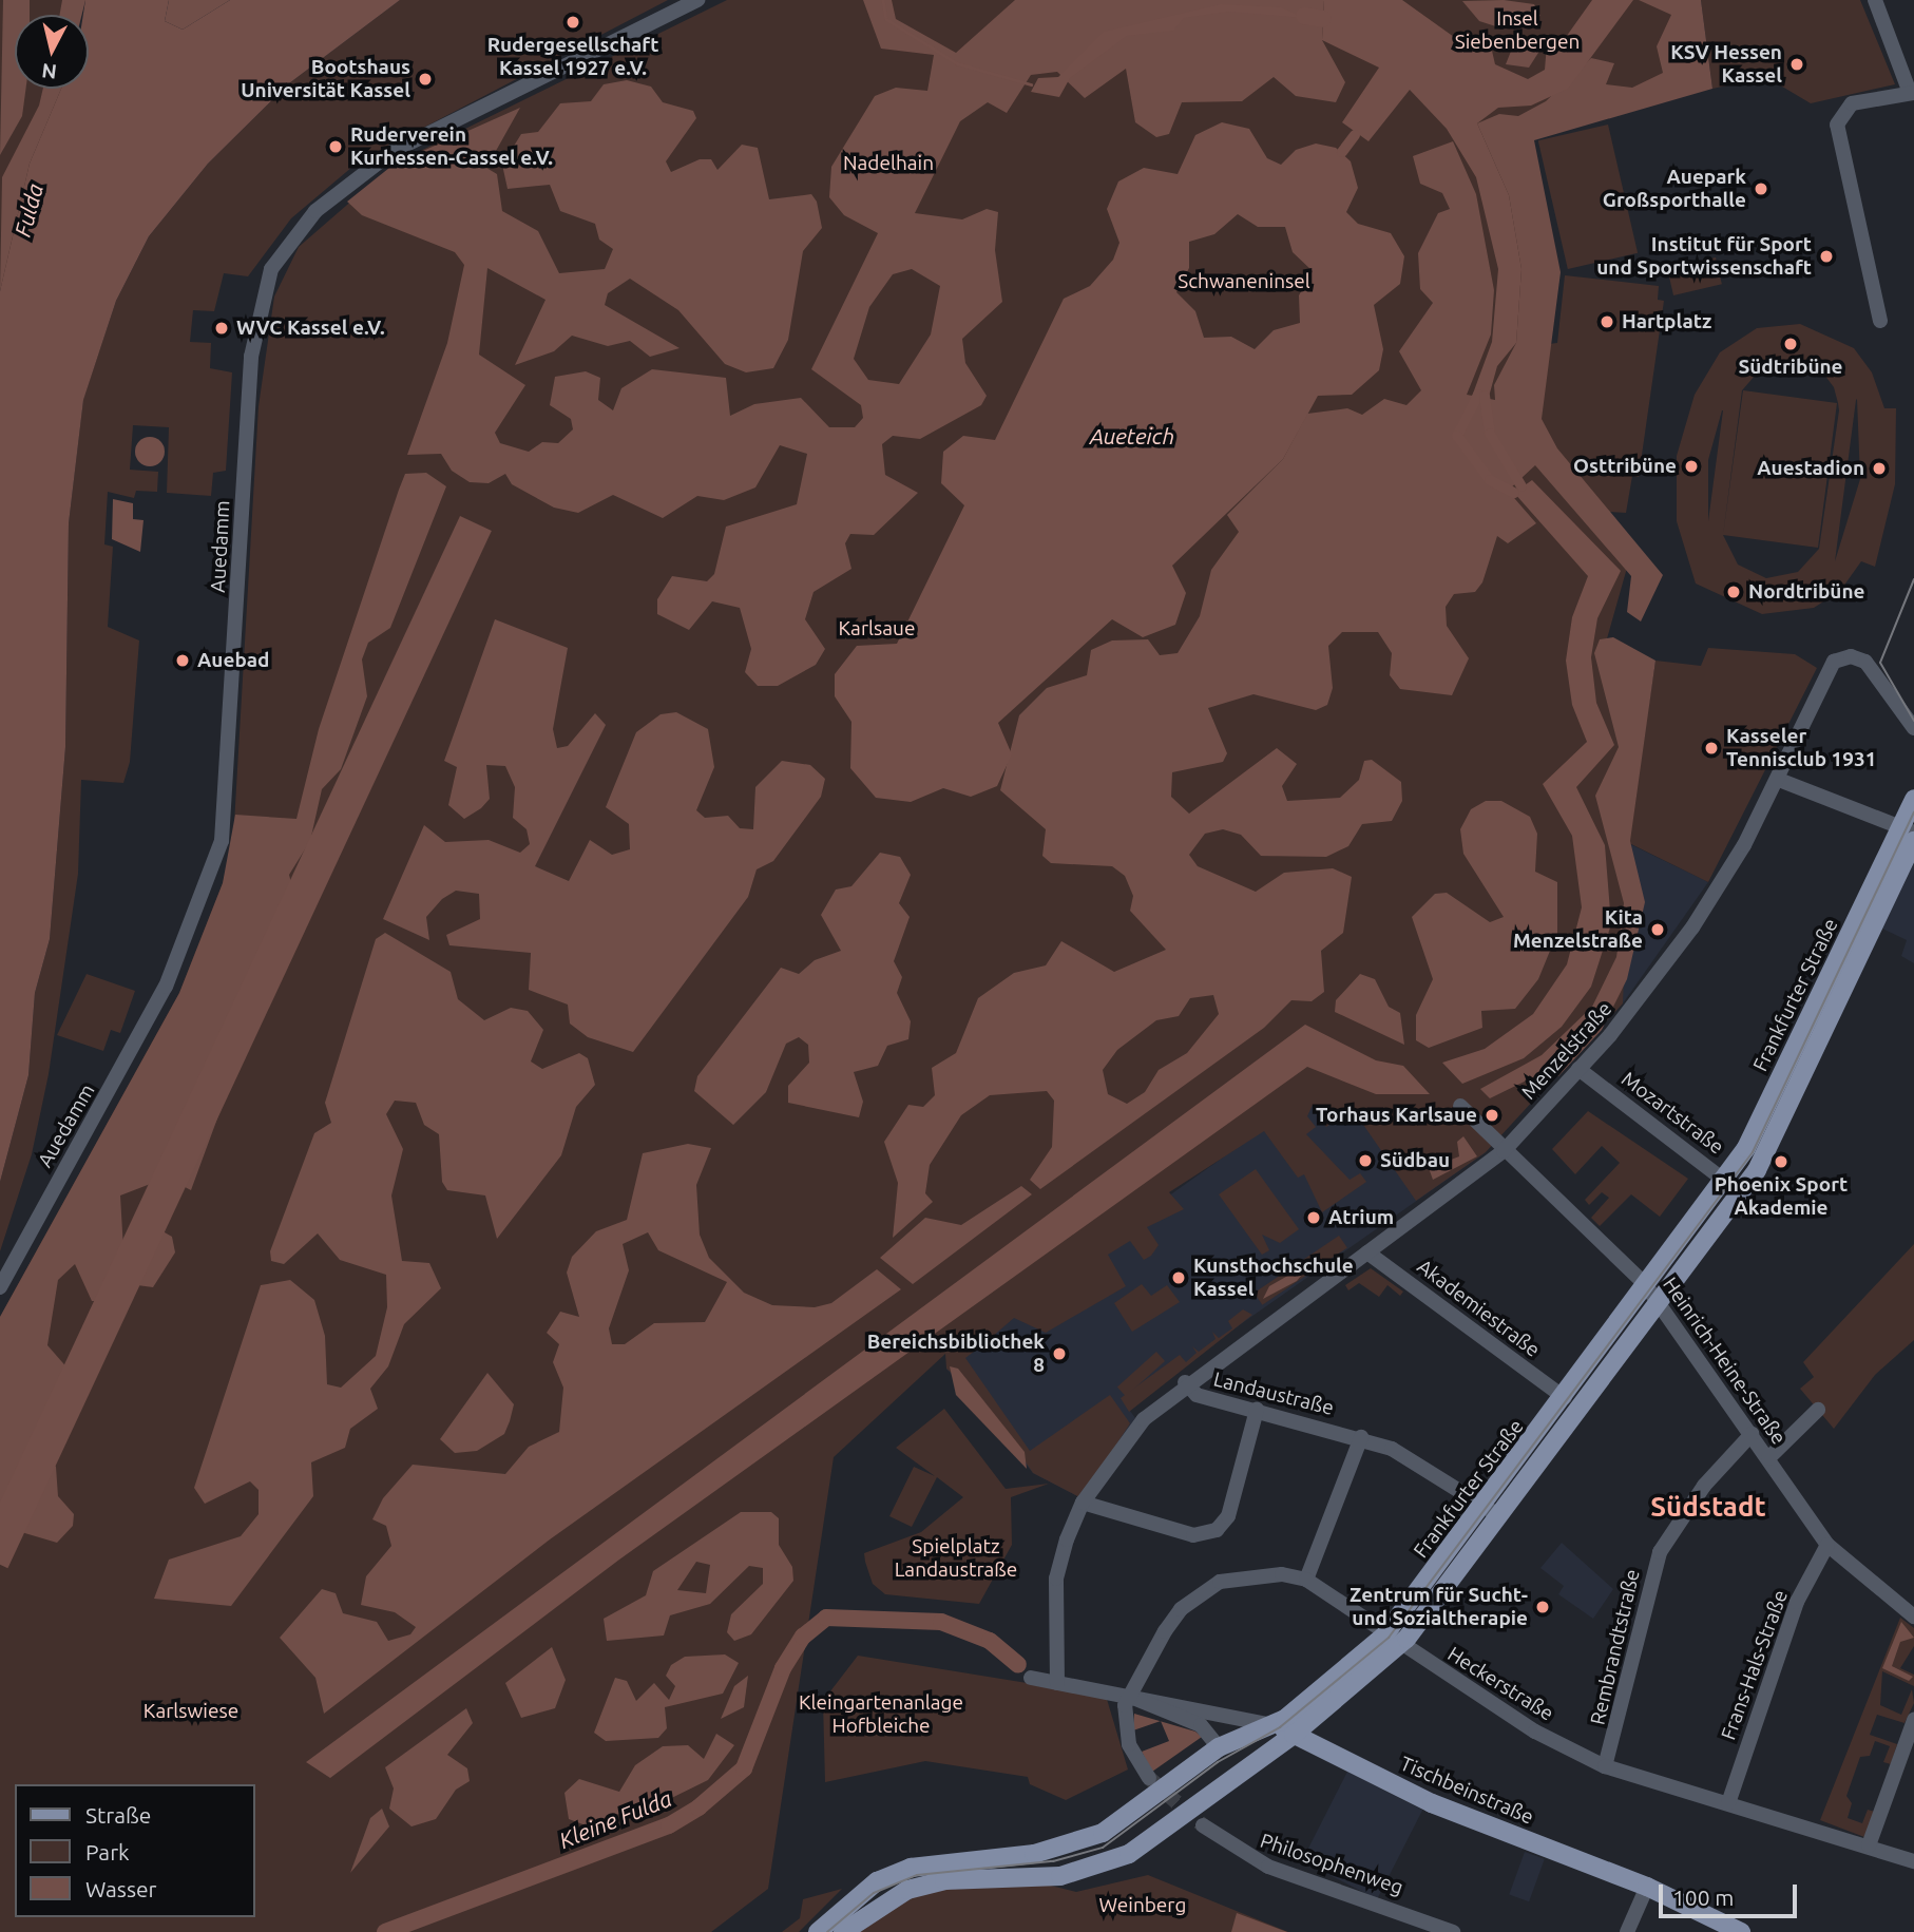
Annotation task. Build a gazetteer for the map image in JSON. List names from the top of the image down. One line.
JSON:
{"streets":{"main road":["Frankfurter Straße","Tischbeinstraße"],"street":["Auedamm","Menzelstraße","Mozartstraße","Akademiestraße","Heinrich-Heine-Straße","Landaustraße","Rembrandtstraße","Frans-Hals-Straße","Heckerstraße","Philosophenweg"]},"crossings":[["Frankfurter Straße","Mozartstraße"],["Frankfurter Straße","Akademiestraße"],["Frankfurter Straße","Heinrich-Heine-Straße"],["Frankfurter Straße","Landaustraße"],["Frankfurter Straße","Heckerstraße"],["Frankfurter Straße","Tischbeinstraße"],["Menzelstraße","Mozartstraße"],["Menzelstraße","Akademiestraße"],["Menzelstraße","Heinrich-Heine-Straße"],["Menzelstraße","Landaustraße"],["Heinrich-Heine-Straße","Rembrandtstraße"],["Heinrich-Heine-Straße","Frans-Hals-Straße"],["Rembrandtstraße","Heckerstraße"],["Frans-Hals-Straße","Heckerstraße"]],"districts":["Südstadt"],"water":["Fulda","Aueteich","Kleine Fulda"],"parks":["Insel Siebenbergen","Nadelhain","Schwaneninsel","Karlsaue","Spielplatz Landaustraße","Kleingartenanlage Hofbleiche","Karlswiese","Weinberg"],"places":["Rudergesellschaft Kassel 1927 e.V.","KSV Hessen Kassel","Bootshaus Universität Kassel","Ruderverein Kurhessen-Cassel e.V.","Auepark Großsporthalle","Institut für Sport und Sportwissenschaft","Hartplatz","WVC Kassel e.V.","Südtribüne","Osttribüne","Auestadion","Nordtribüne","Auebad","Kasseler Tennisclub 1931","Kita Menzelstraße","Torhaus Karlsaue","Südbau","Phoenix Sport Akademie","Atrium","Kunsthochschule Kassel","Bereichsbibliothek 8","Zentrum für Sucht- und Sozialtherapie"],"legend":["Straße","Park","Wasser"],"scale_bar":"100 m","north":"bottom"}
